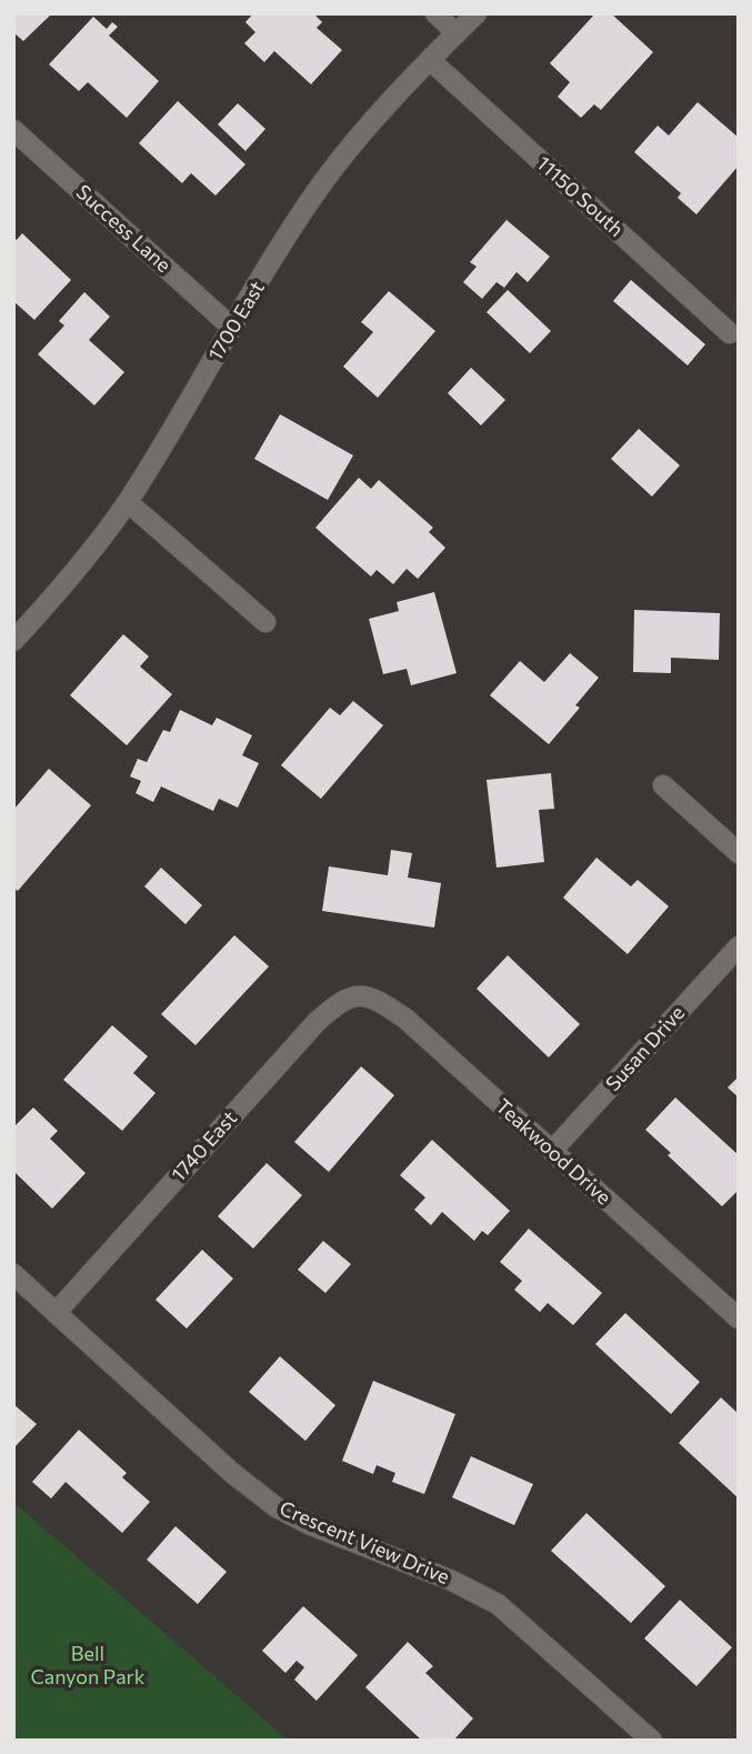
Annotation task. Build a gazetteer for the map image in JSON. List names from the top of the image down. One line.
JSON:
{"streets":{"street":["11150 South","Success Lane","1700 East","Susan Drive","1740 East","Teakwood Drive","Crescent View Drive"]},"crossings":[["11150 South","1700 East"],["Success Lane","1700 East"],["Susan Drive","Teakwood Drive"],["1740 East","Teakwood Drive"],["1740 East","Crescent View Drive"]],"parks":["Bell Canyon Park"]}
